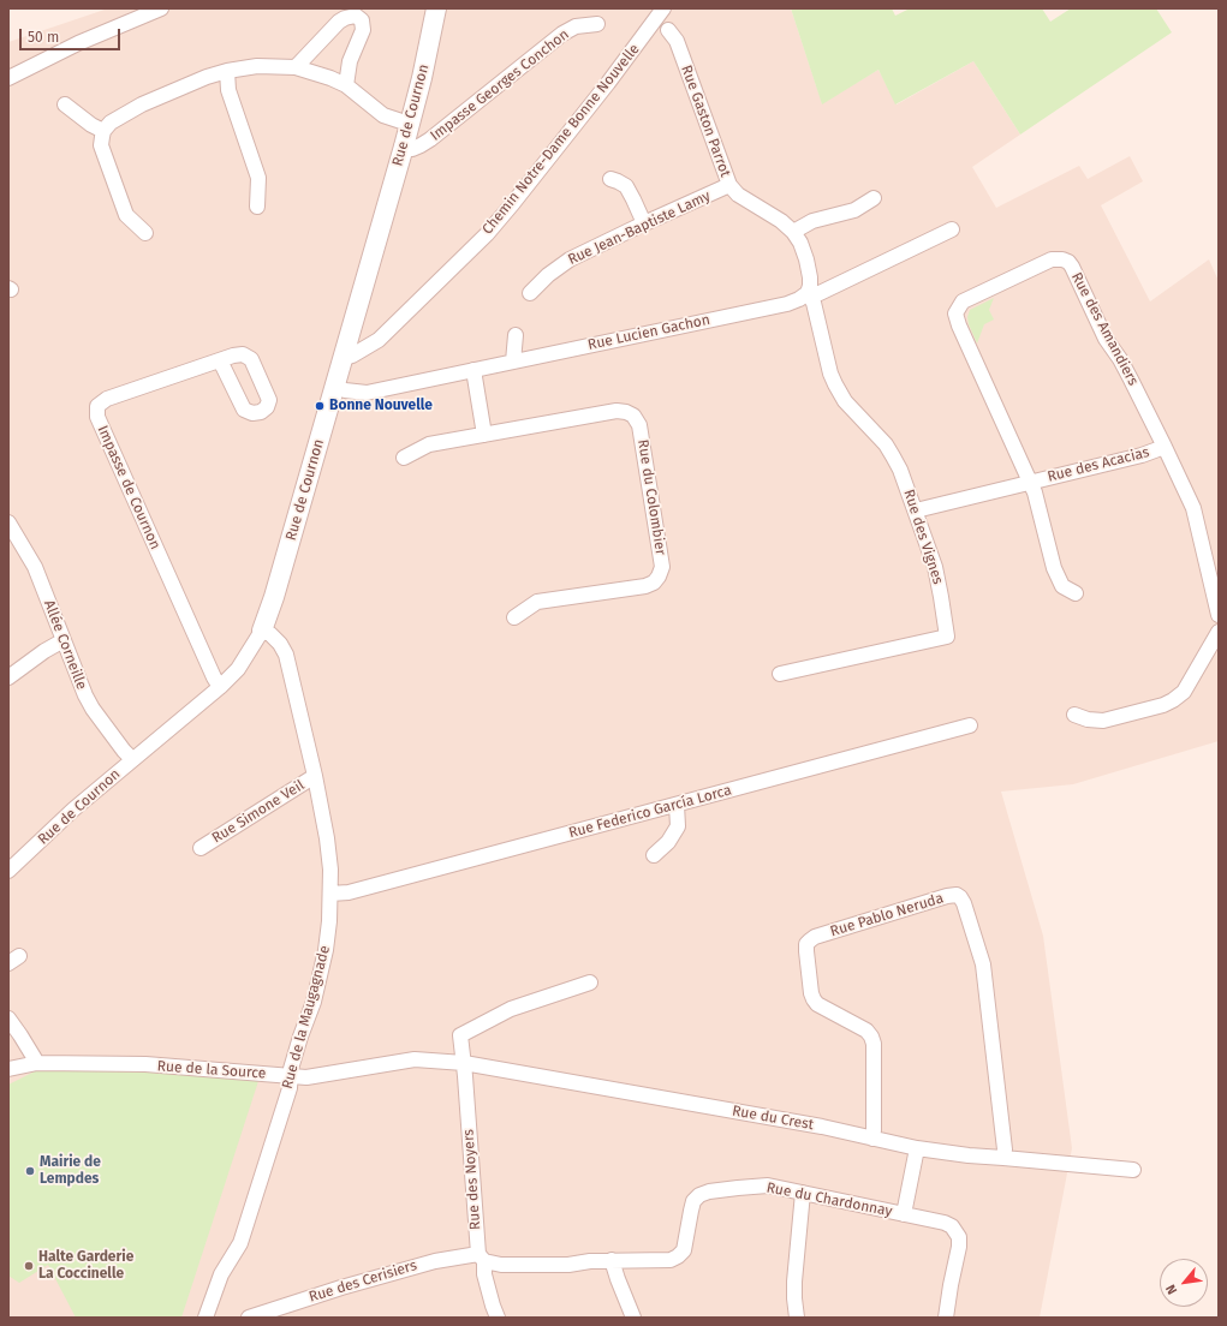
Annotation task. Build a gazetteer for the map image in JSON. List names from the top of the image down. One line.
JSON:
{"streets":{"street":["Impasse Georges Conchon","Rue de Cournon","Rue Gaston Parrot","Chemin Notre-Dame Bonne Nouvelle","Rue Jean-Baptiste Lamy","Rue des Amandiers","Rue Lucien Gachon","Rue des Acacias","Impasse de Cournon","Rue du Colombier","Rue des Vignes","Allée Corneille","Rue Simone Veil","Rue Federico García Lorca","Rue Pablo Neruda","Rue de la Maugagnade","Rue de la Source","Rue du Crest","Rue des Noyers","Rue du Chardonnay","Rue des Cerisiers"]},"crossings":[["Impasse Georges Conchon","Rue de Cournon"],["Rue de Cournon","Chemin Notre-Dame Bonne Nouvelle"],["Rue de Cournon","Rue Lucien Gachon"],["Rue de Cournon","Impasse de Cournon"],["Rue de Cournon","Allée Corneille"],["Rue de Cournon","Rue de la Maugagnade"],["Rue Gaston Parrot","Rue Jean-Baptiste Lamy"],["Rue Gaston Parrot","Rue Lucien Gachon"],["Rue Gaston Parrot","Rue des Vignes"],["Rue des Amandiers","Rue des Acacias"],["Rue Lucien Gachon","Rue des Vignes"],["Rue des Acacias","Rue des Vignes"],["Rue Simone Veil","Rue de la Maugagnade"],["Rue Federico García Lorca","Rue de la Maugagnade"],["Rue Pablo Neruda","Rue du Crest"],["Rue de la Maugagnade","Rue de la Source"],["Rue de la Source","Rue du Crest"],["Rue du Crest","Rue des Noyers"],["Rue des Noyers","Rue du Chardonnay"],["Rue des Noyers","Rue des Cerisiers"],["Rue du Chardonnay","Rue des Cerisiers"]],"places":["Bonne Nouvelle","Mairie de Lempdes","Halte Garderie La Coccinelle"],"scale_bar":"50 m","north":"bottom left"}
